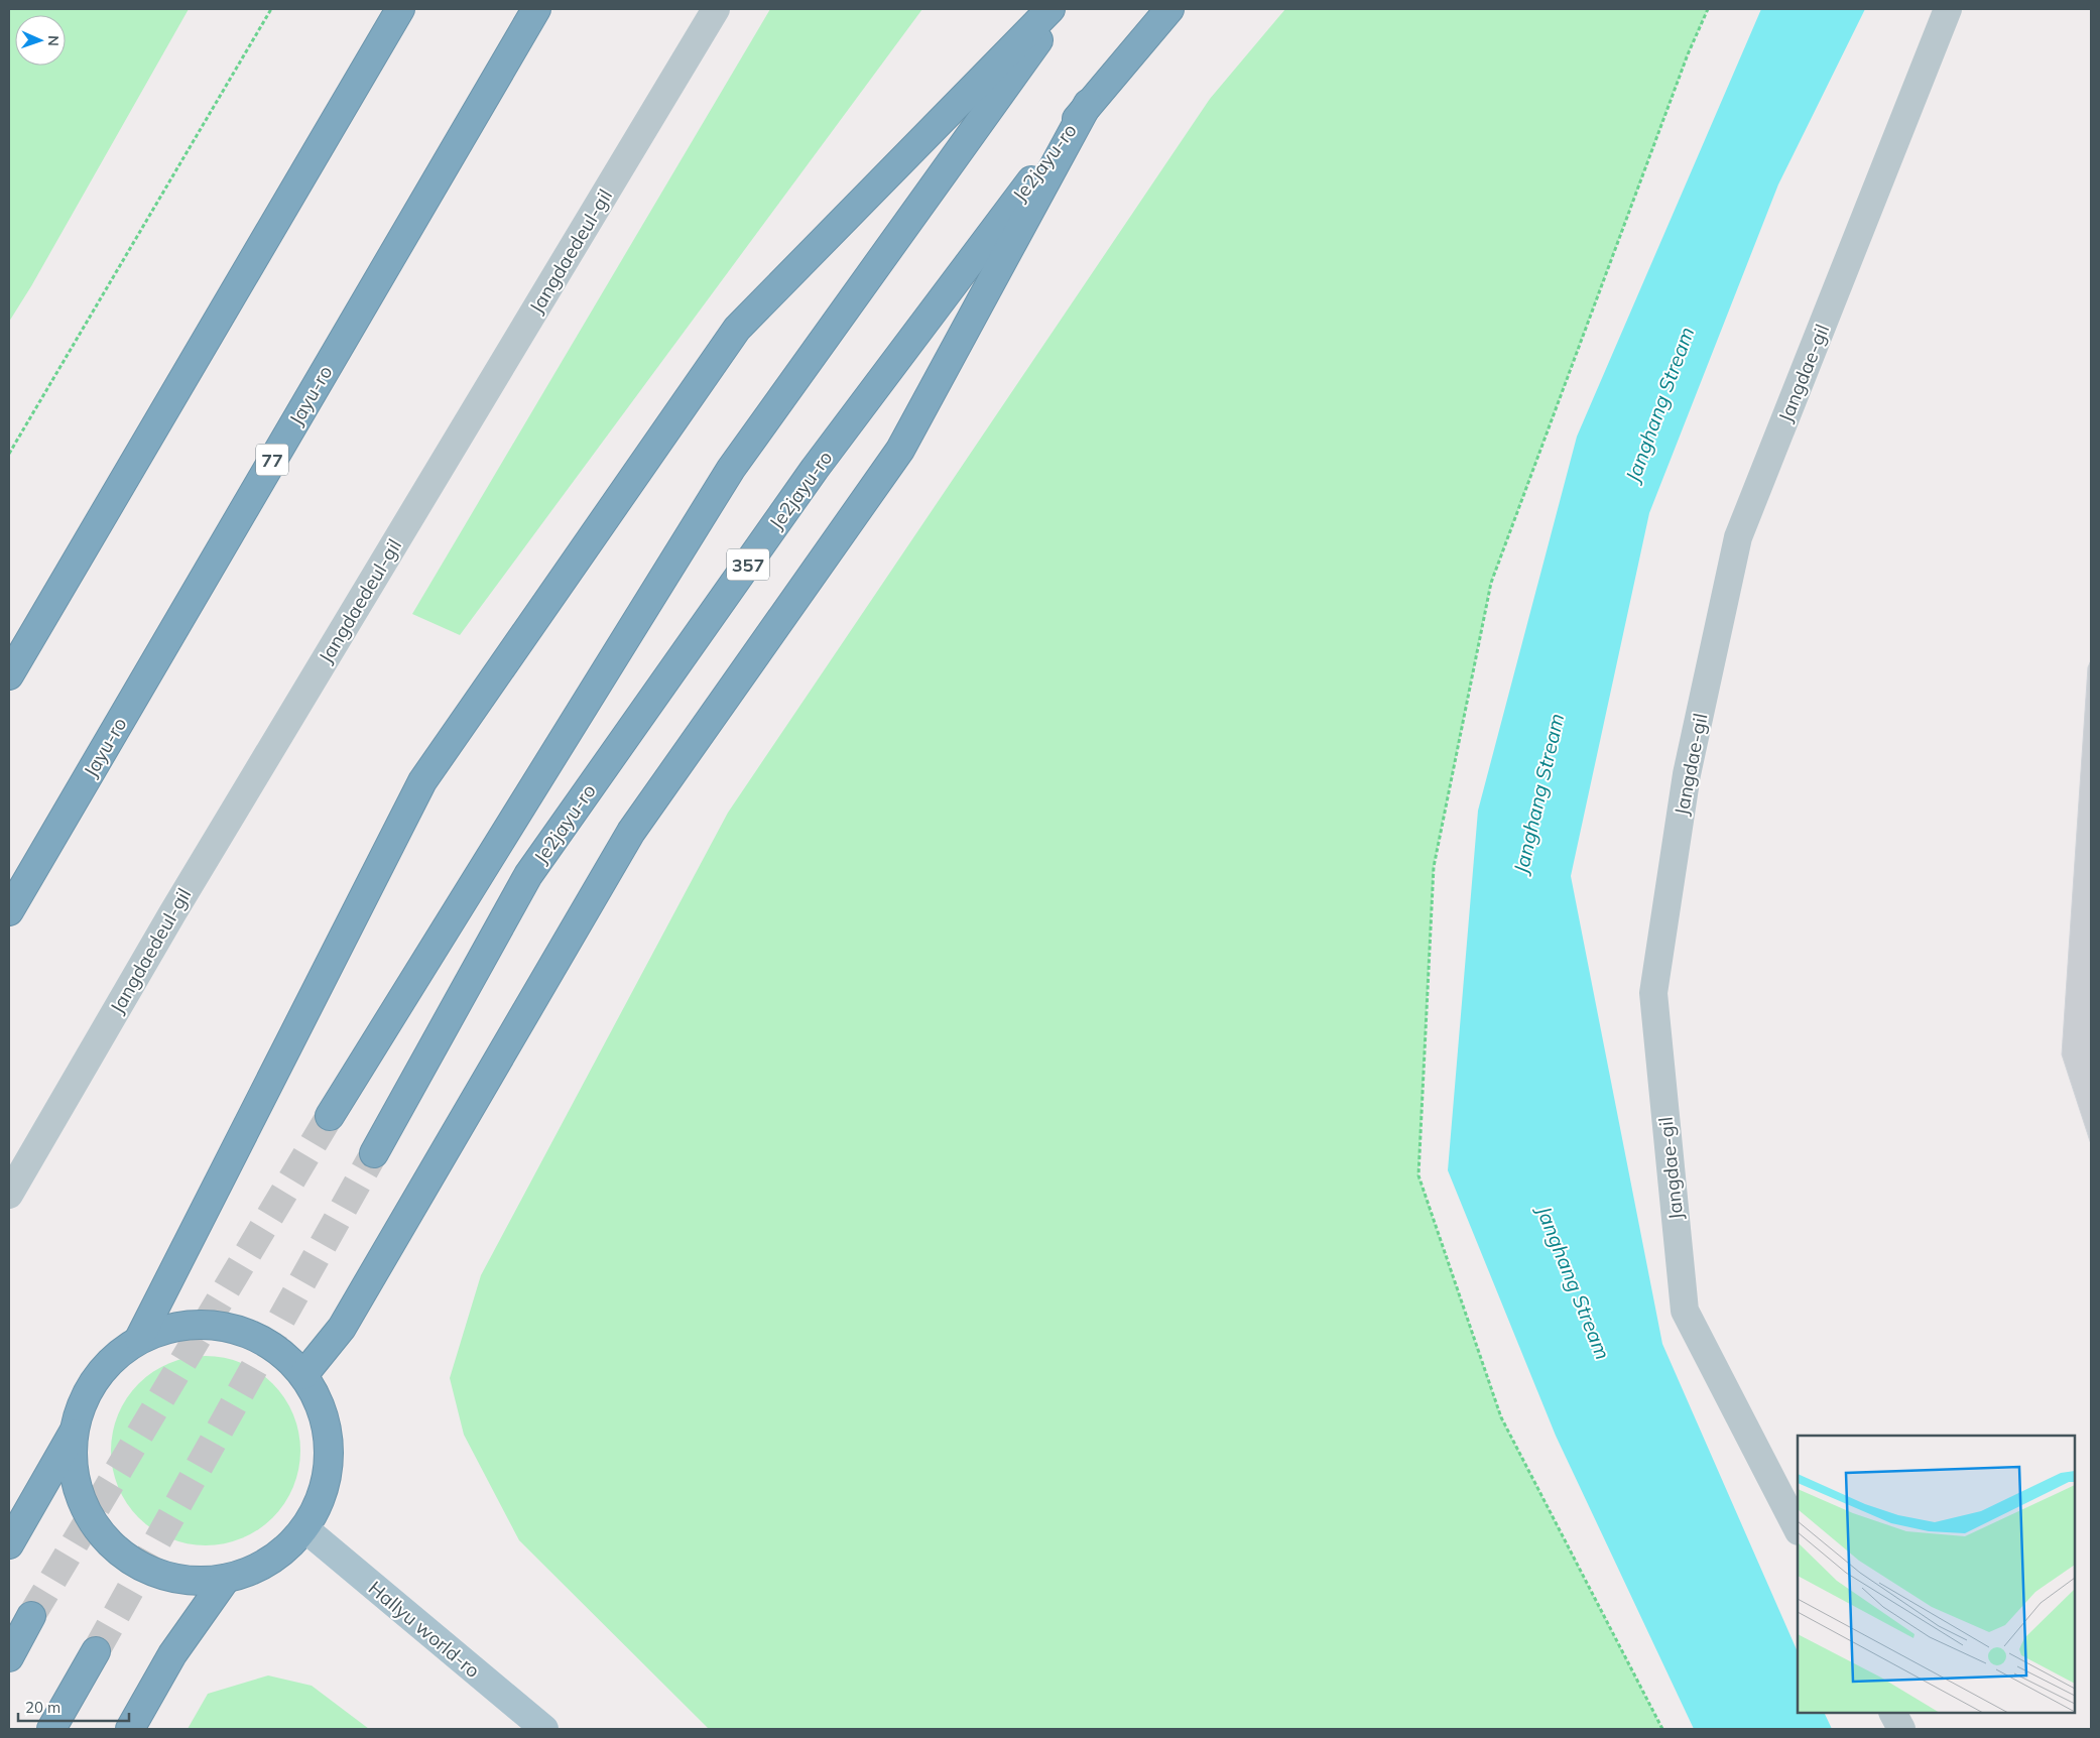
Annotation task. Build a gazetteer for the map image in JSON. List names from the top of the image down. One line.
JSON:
{"streets":{"highway":["Je2jayu-ro","Jayu-ro","77","357"],"main road":["Hallyu world-ro"],"street":["Jangdaedeul-gil","Jangdae-gil"]},"water":["Janghang Stream"],"scale_bar":"20 m","north":"right"}
